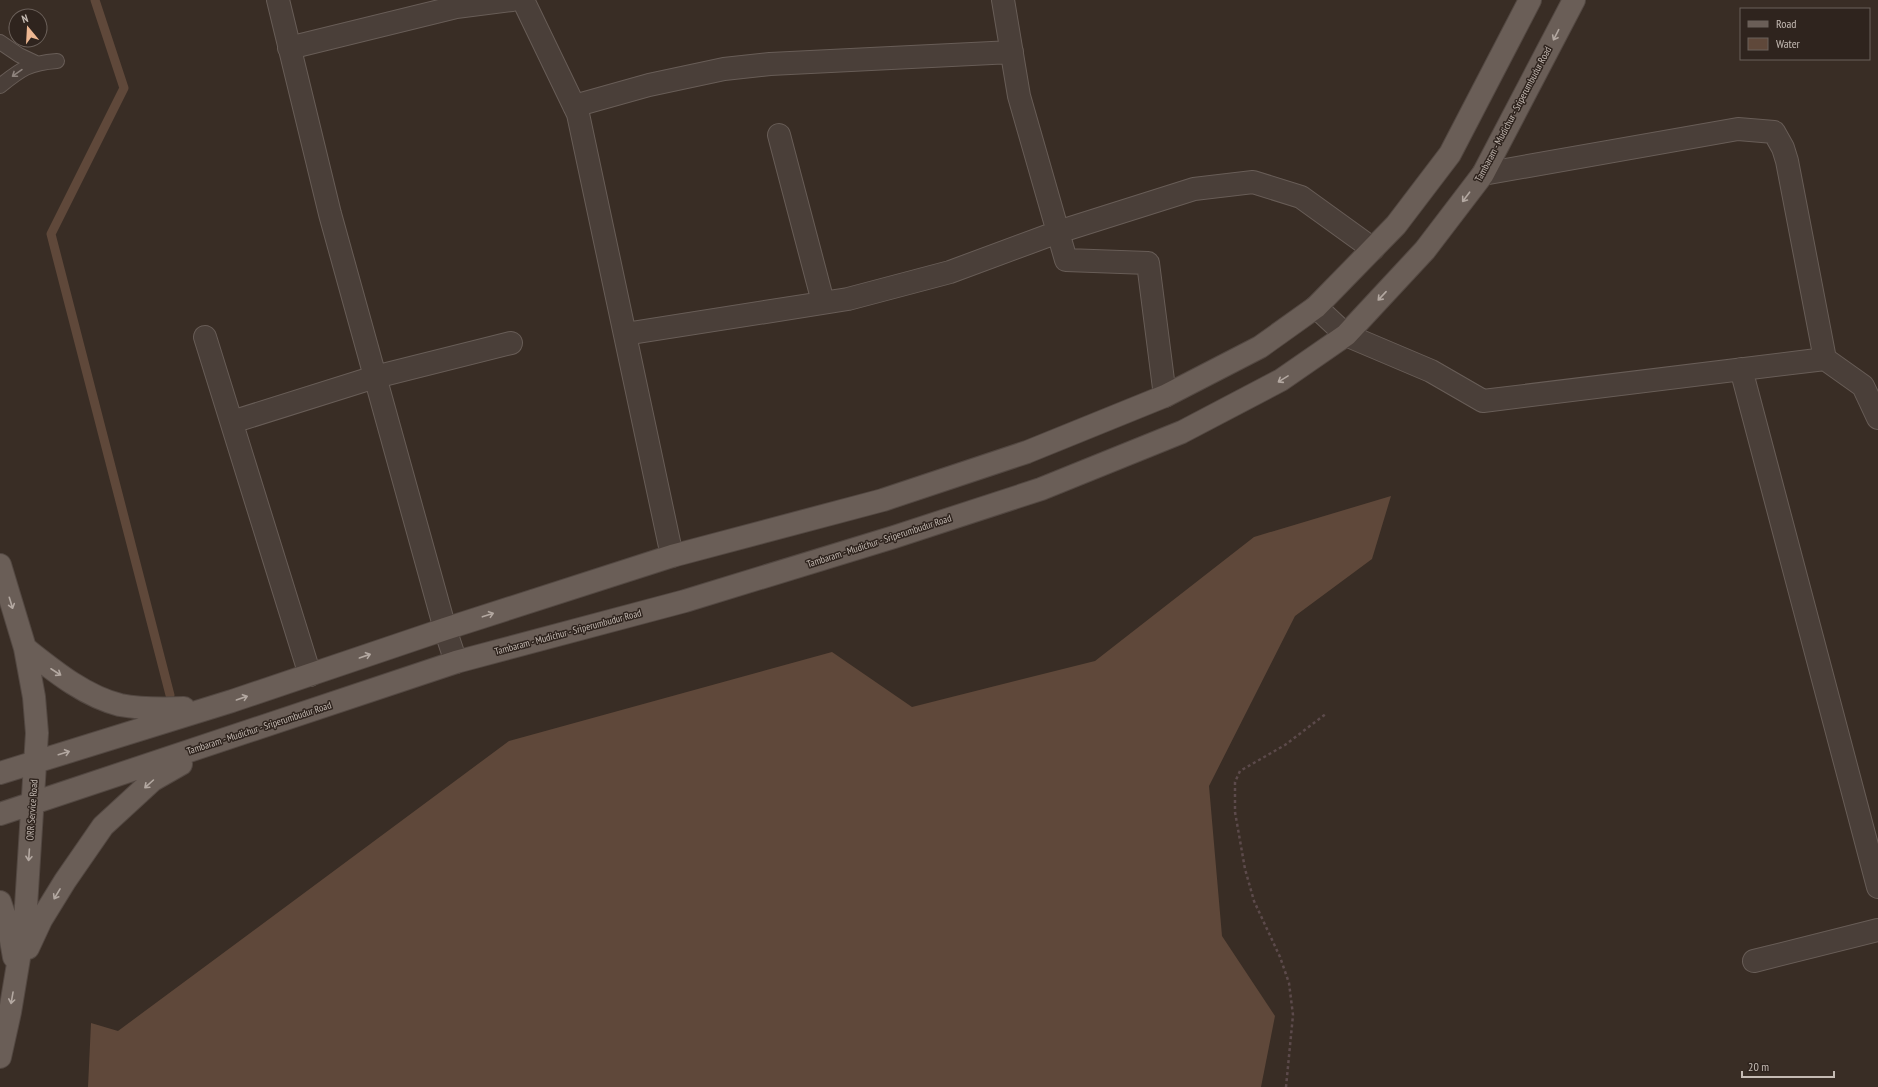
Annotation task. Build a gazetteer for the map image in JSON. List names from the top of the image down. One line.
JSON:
{"streets":{"main road":["Tambaram - Mudichur - Sriperumbudur Road","ORR Service Road"]},"crossings":[["Tambaram - Mudichur - Sriperumbudur Road","ORR Service Road"]],"one_way":["ORR Service Road"],"legend":["Road","Water"],"scale_bar":"20 m","north":"top"}
